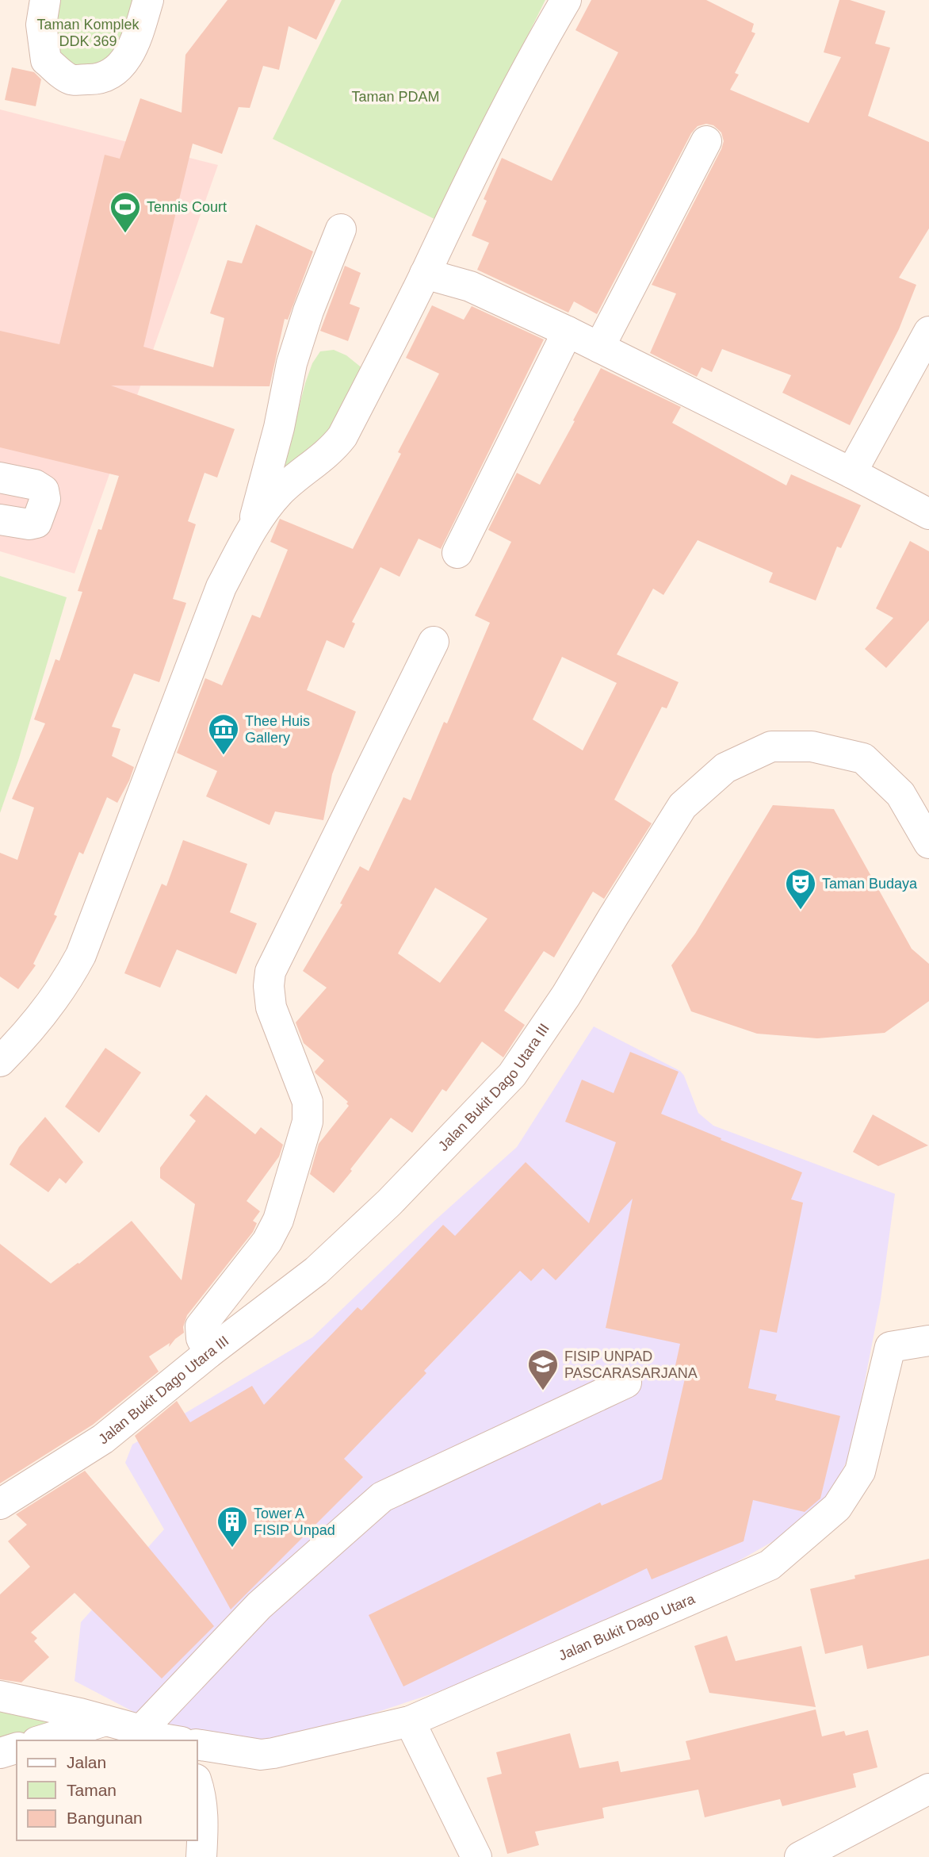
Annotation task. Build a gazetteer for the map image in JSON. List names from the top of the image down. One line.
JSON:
{"streets":{"street":["Jalan Bukit Dago Utara III","Jalan Bukit Dago Utara"]},"parks":["Taman Komplek DDK 369","Taman PDAM"],"places":{"sports":["Tennis Court"],"museum":["Thee Huis Gallery"],"theatre":["Taman Budaya"],"school or university":["FISIP UNPAD PASCARASARJANA"],"building":["Tower A FISIP Unpad"]},"legend":["Jalan","Taman","Bangunan"]}
